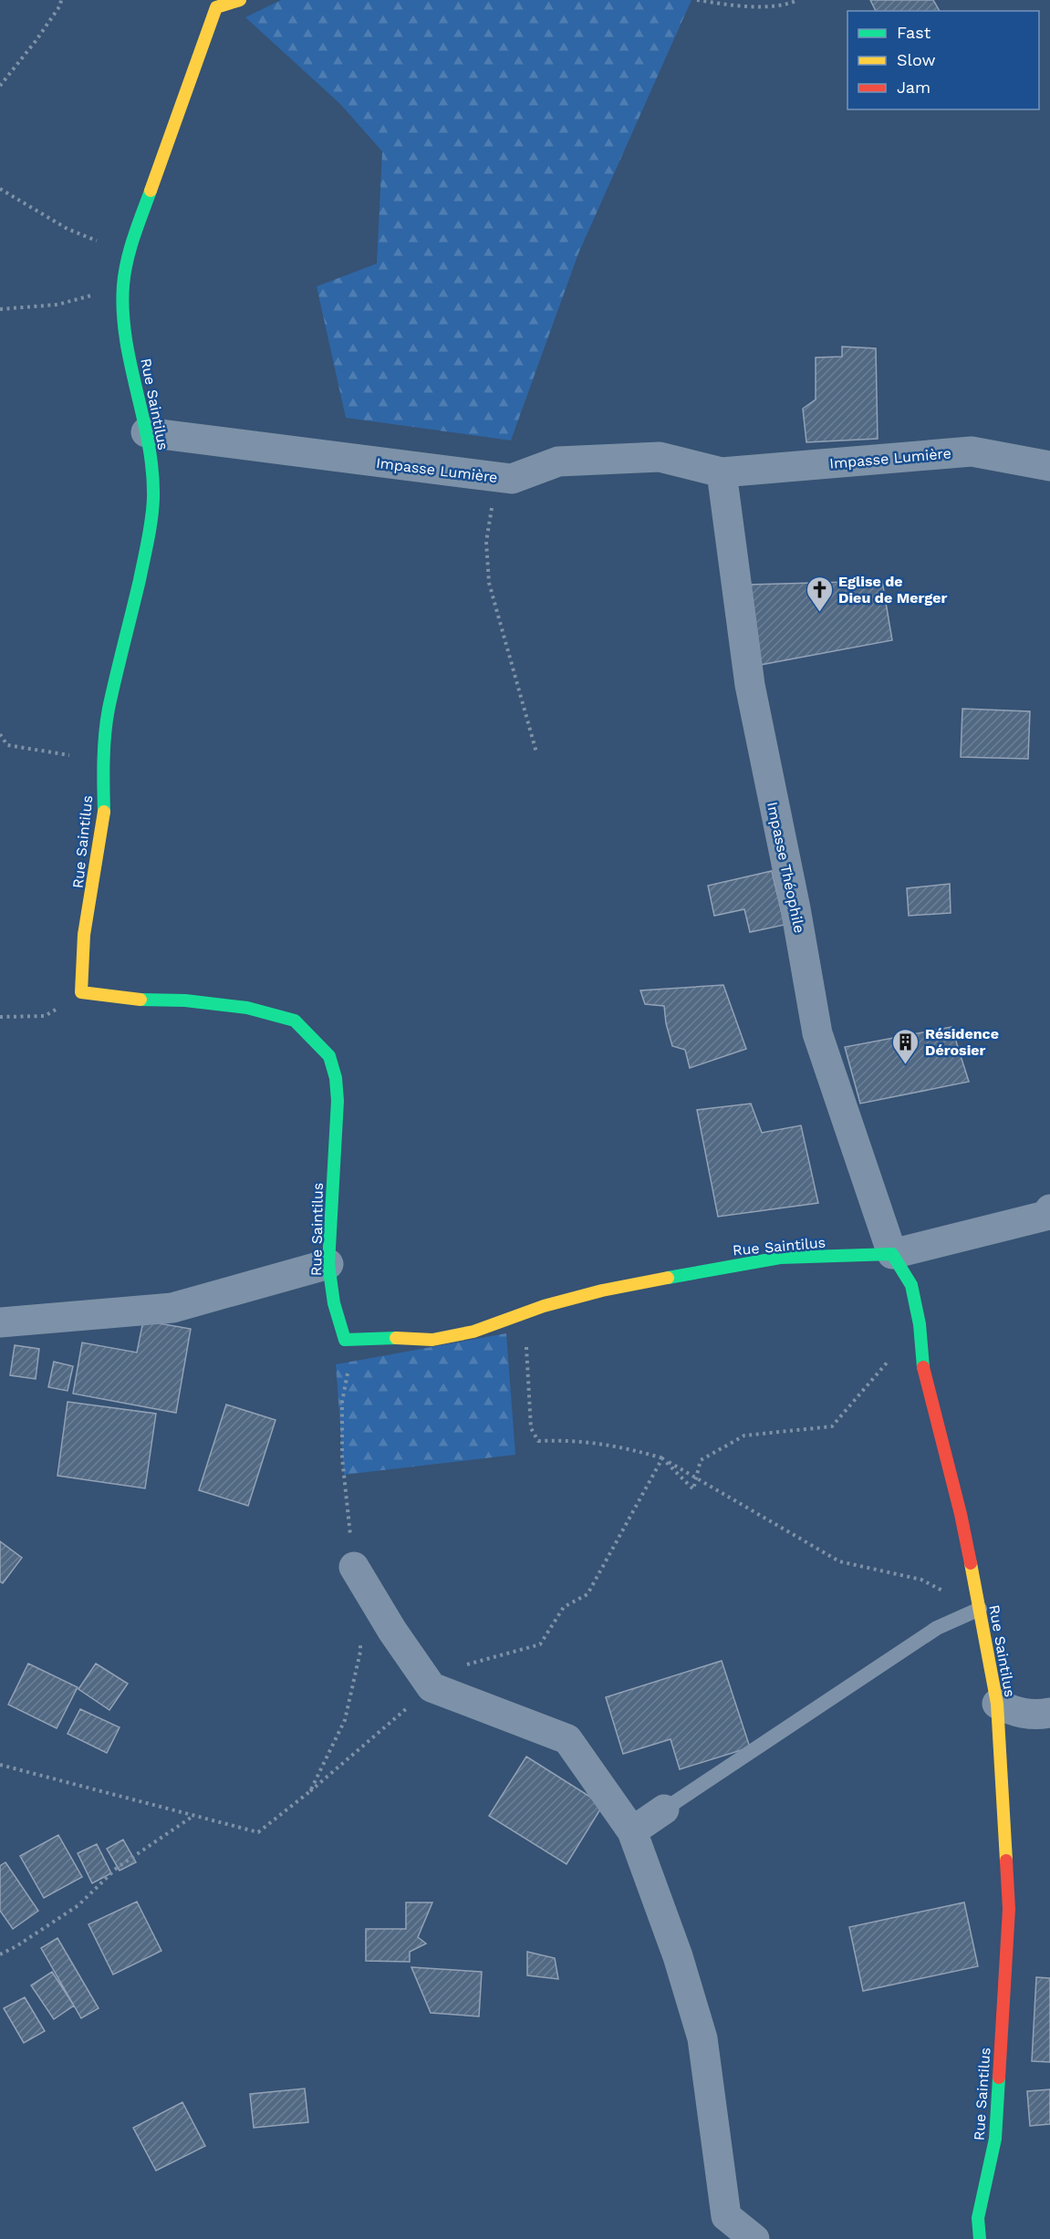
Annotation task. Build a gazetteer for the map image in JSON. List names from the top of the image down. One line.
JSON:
{"streets":{"street":["Rue Saintilus","Impasse Lumière","Impasse Théophile"]},"crossings":[["Rue Saintilus","Impasse Lumière"],["Rue Saintilus","Impasse Théophile"],["Impasse Lumière","Impasse Théophile"]],"places":{"church":["Eglise de Dieu de Merger"],"building":["Résidence Dérosier"]},"legend":["Fast","Slow","Jam"]}
